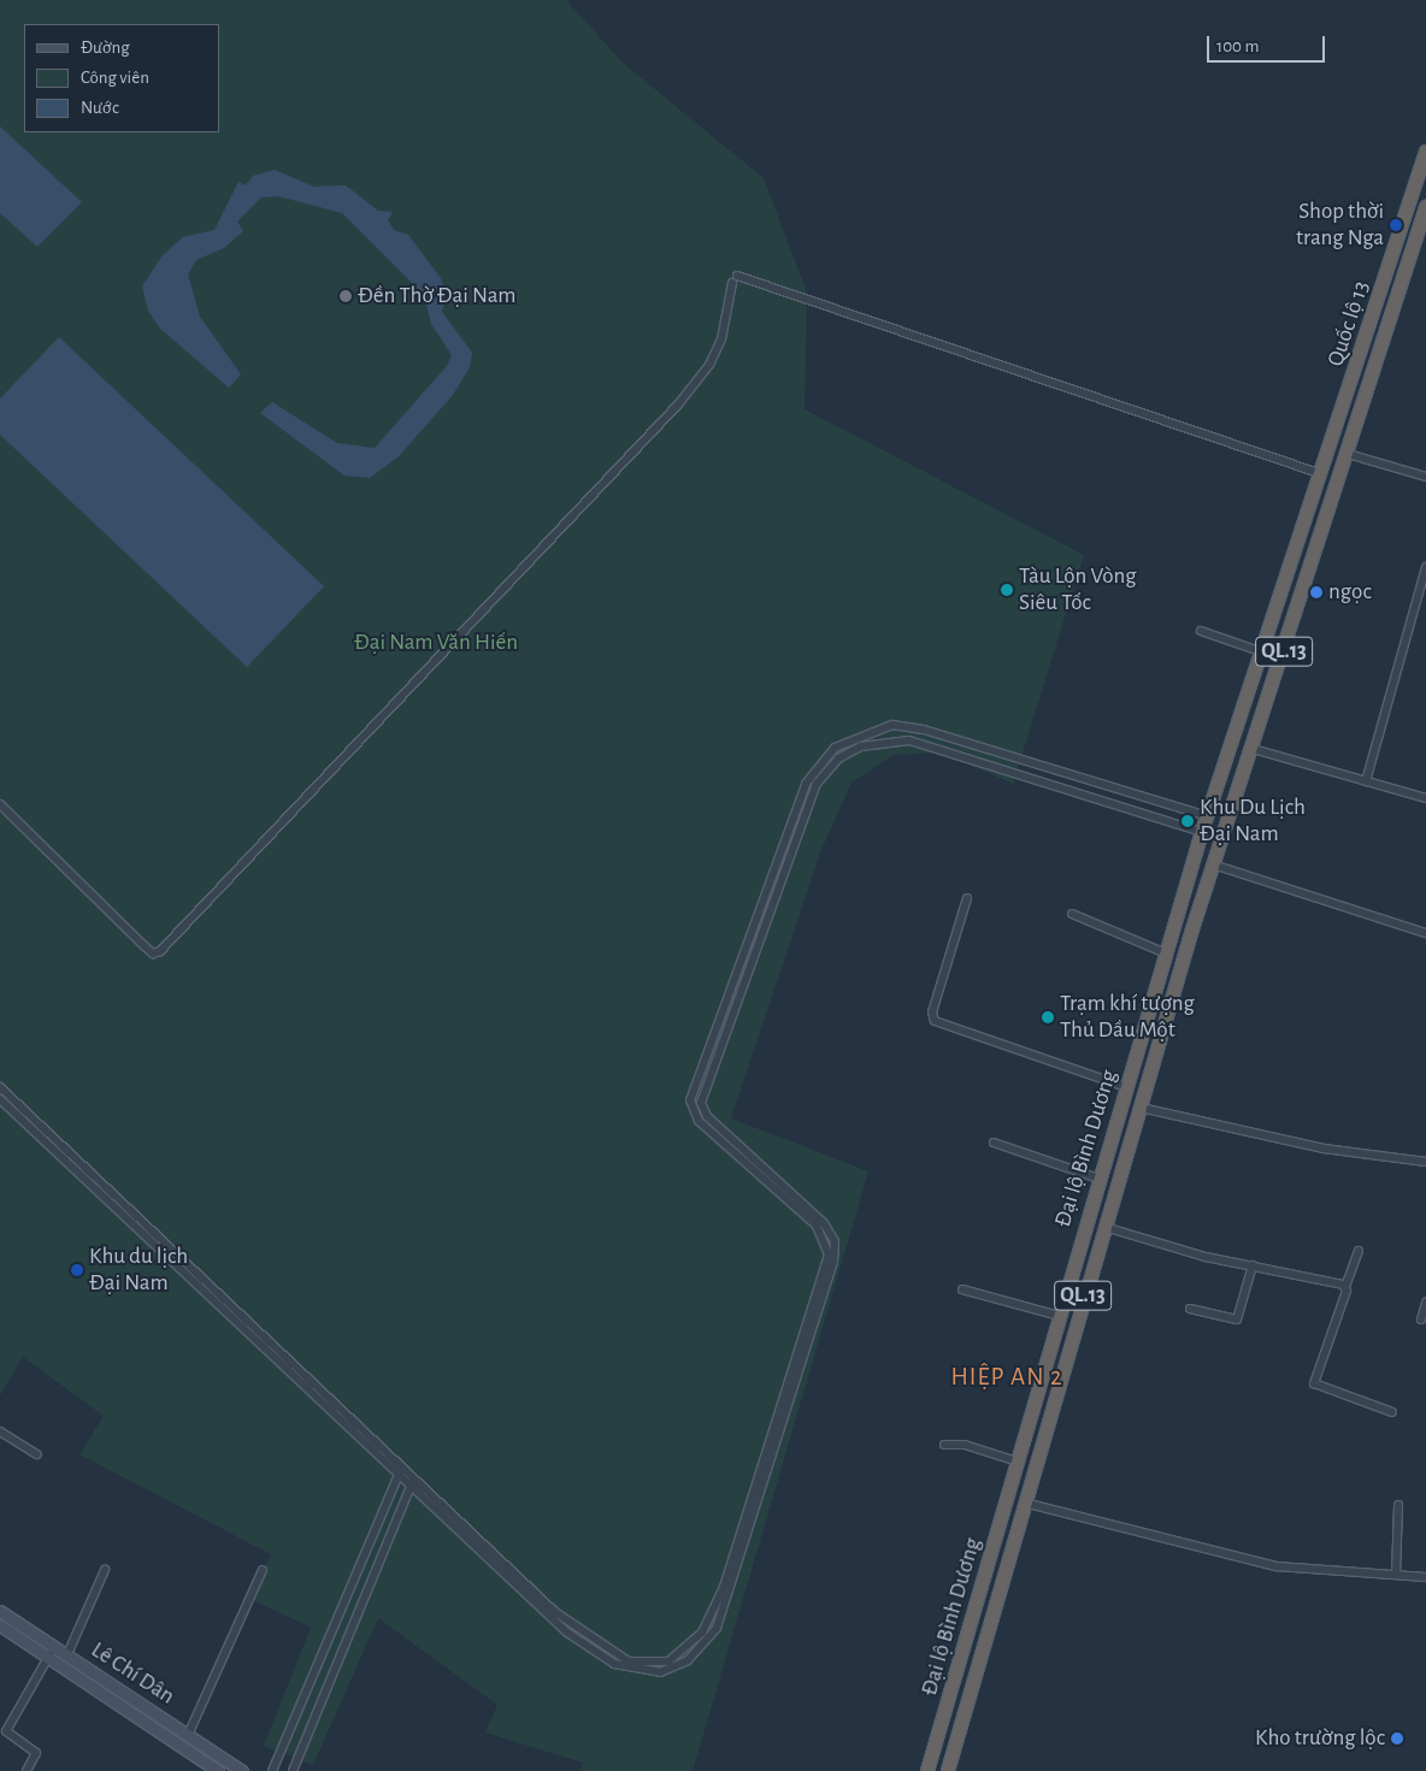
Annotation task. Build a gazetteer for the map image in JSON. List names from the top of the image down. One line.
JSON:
{"streets":{"highway":["Quốc lộ 13","QL.13","Đại lộ Bình Dương"],"main road":["Lê Chí Dân"]},"crossings":[["Quốc lộ 13","Đại lộ Bình Dương"]],"districts":["HIỆP AN 2"],"parks":["Đại Nam Văn Hiến"],"places":["Shop thời trang Nga","Đền Thờ Đại Nam","Tàu Lộn Vòng Siêu Tốc","ngọc","Khu Du Lịch Đại Nam","Trạm khí tượng Thủ Dầu Một","Khu du lịch Đại Nam","Kho trường lộc"],"legend":["Đường","Công viên","Nước"],"scale_bar":"100 m"}
